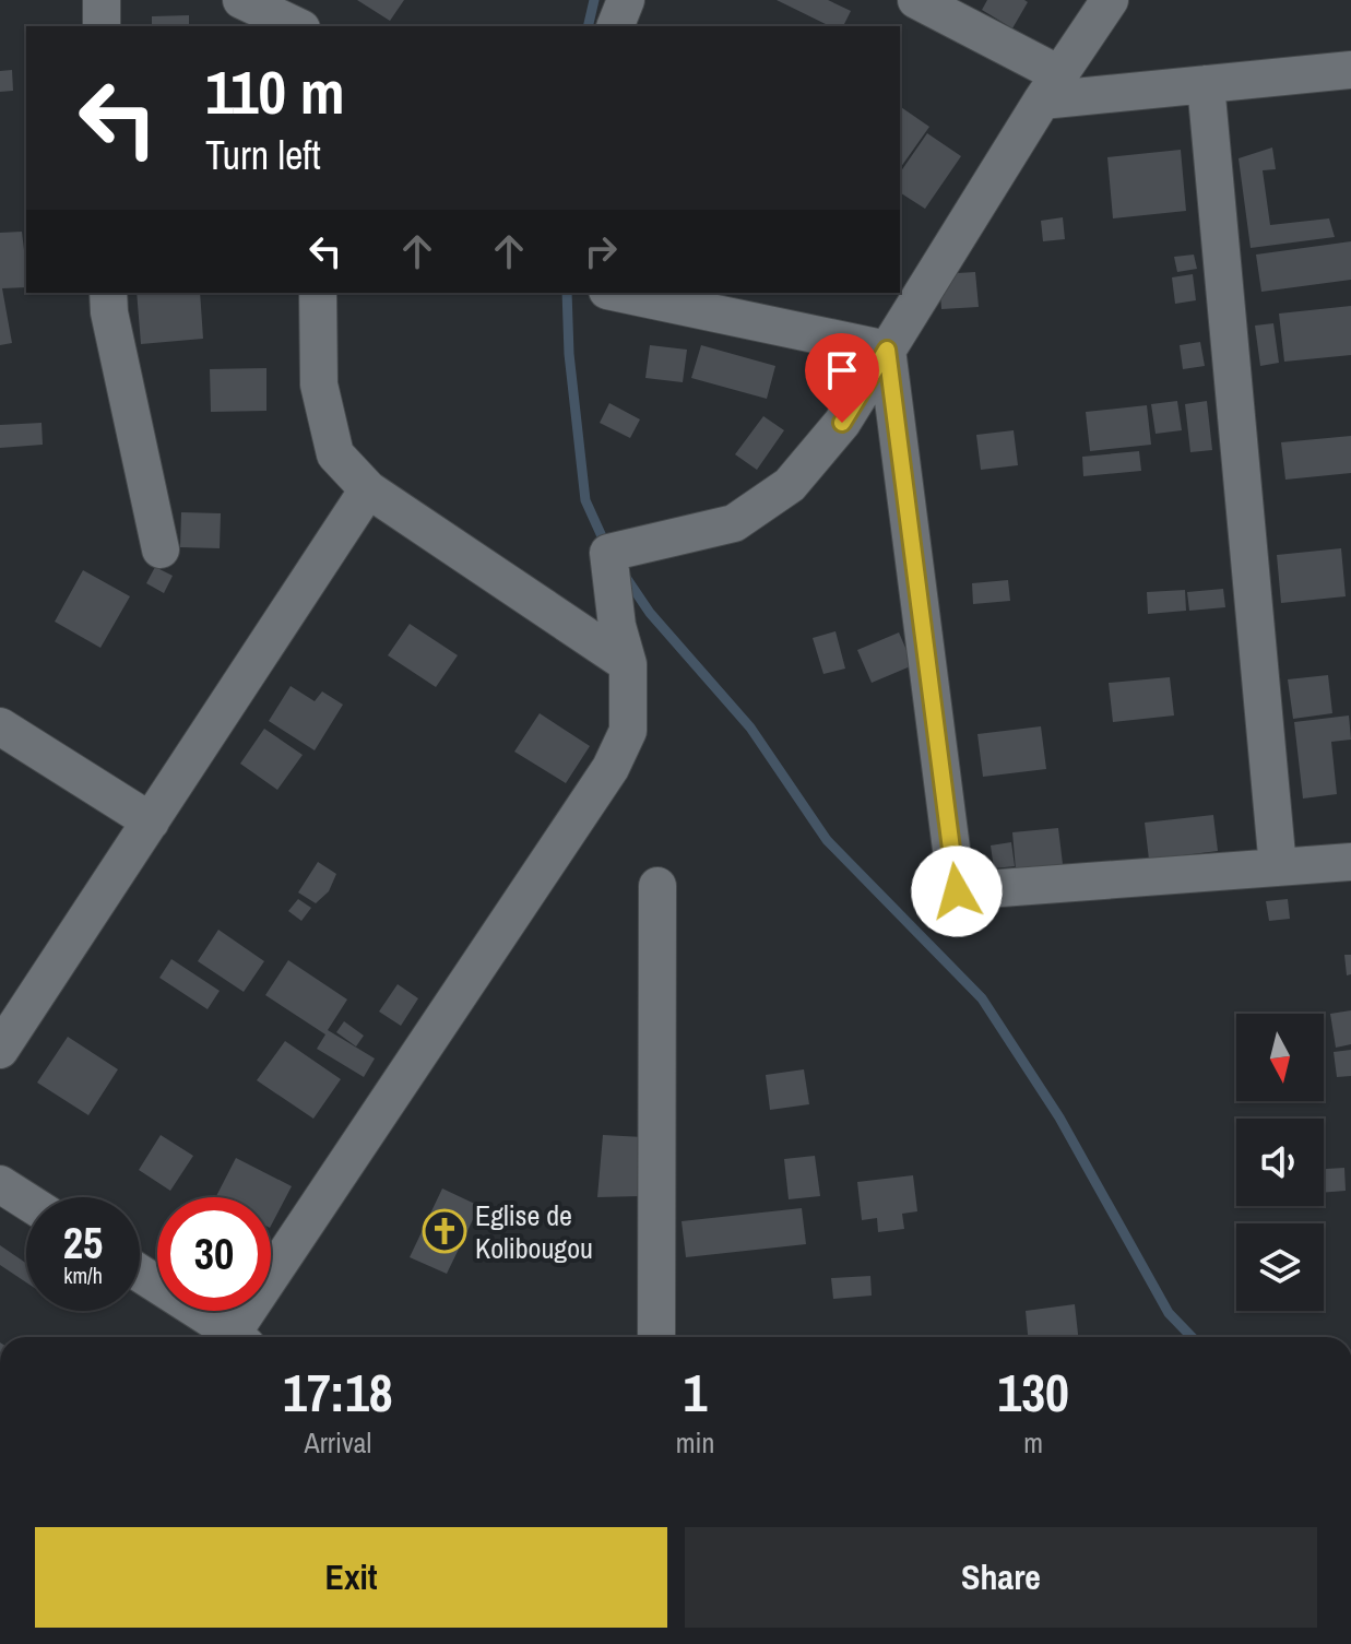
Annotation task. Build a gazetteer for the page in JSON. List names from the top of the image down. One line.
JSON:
{"places":{"church":["Eglise de Kolibougou"]},"north":"bottom","page":{"turn":["110 m","Turn left"],"speed":"25 km/h","limit":"30","eta":["17:18","Arrival","1","min","130","m"],"buttons":["Exit","Share"]}}
